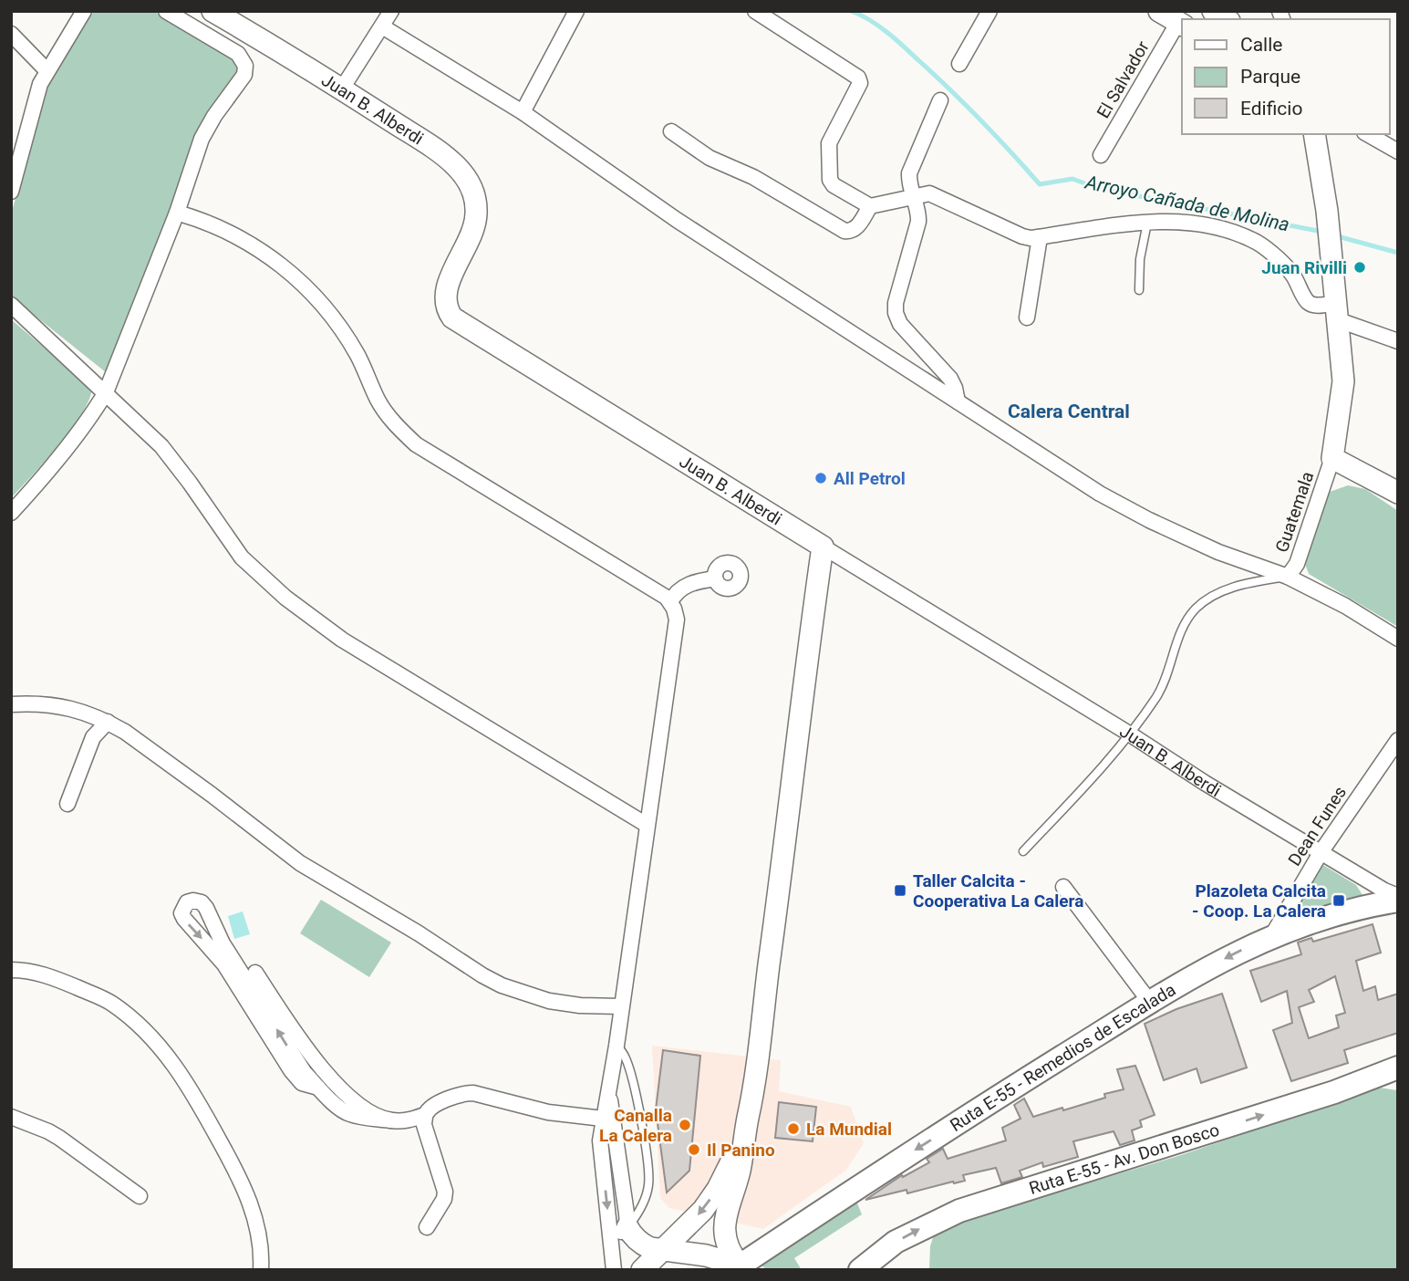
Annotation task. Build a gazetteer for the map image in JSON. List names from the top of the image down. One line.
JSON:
{"streets":{"main road":["Ruta E-55 - Remedios de Escalada","Ruta E-55 - Av. Don Bosco"],"street":["El Salvador","Juan B. Alberdi","Guatemala","Dean Funes"]},"crossings":[["Juan B. Alberdi","Dean Funes"],["Dean Funes","Ruta E-55 - Remedios de Escalada"]],"one_way":["Ruta E-55 - Remedios de Escalada","Ruta E-55 - Av. Don Bosco"],"districts":["Calera Central"],"water":["Arroyo Cañada de Molina"],"places":{"other":["Juan Rivilli","All Petrol","Canalla La Calera","La Mundial","Il Panino"],"transit":["Taller Calcita - Cooperativa La Calera","Plazoleta Calcita - Coop. La Calera"]},"legend":["Calle","Parque","Edificio"]}
